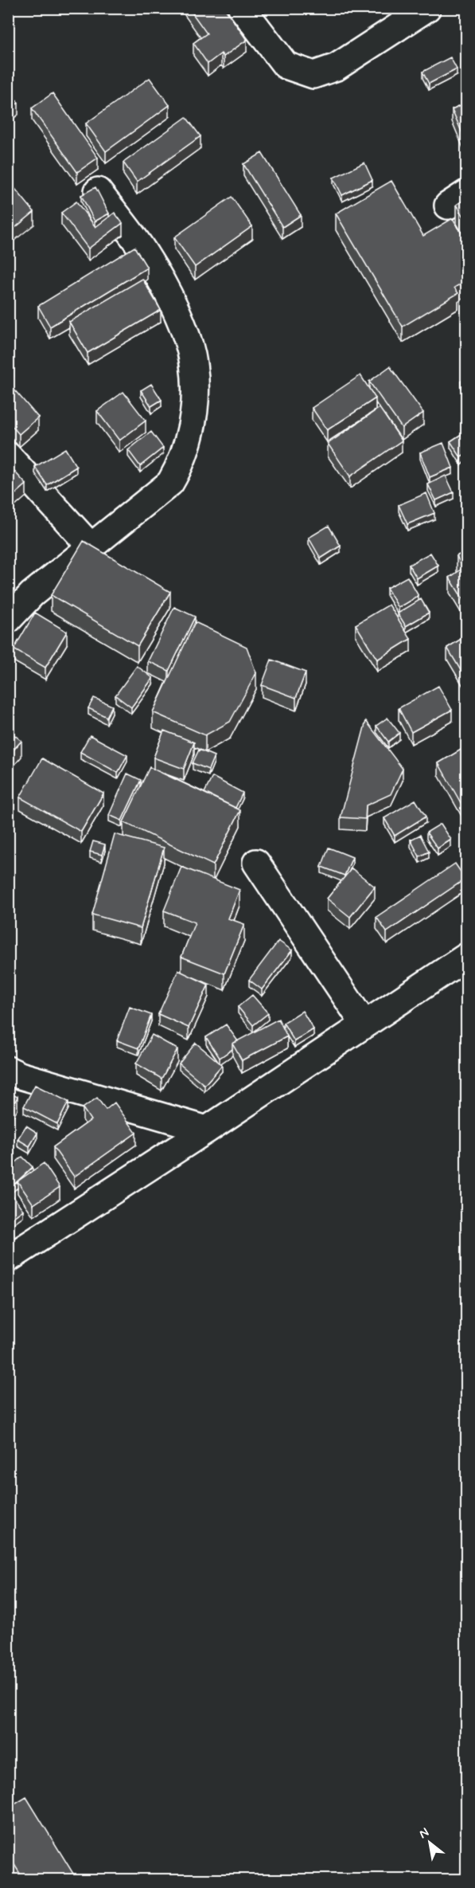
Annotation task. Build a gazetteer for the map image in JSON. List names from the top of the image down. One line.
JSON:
{"north":"top left"}
